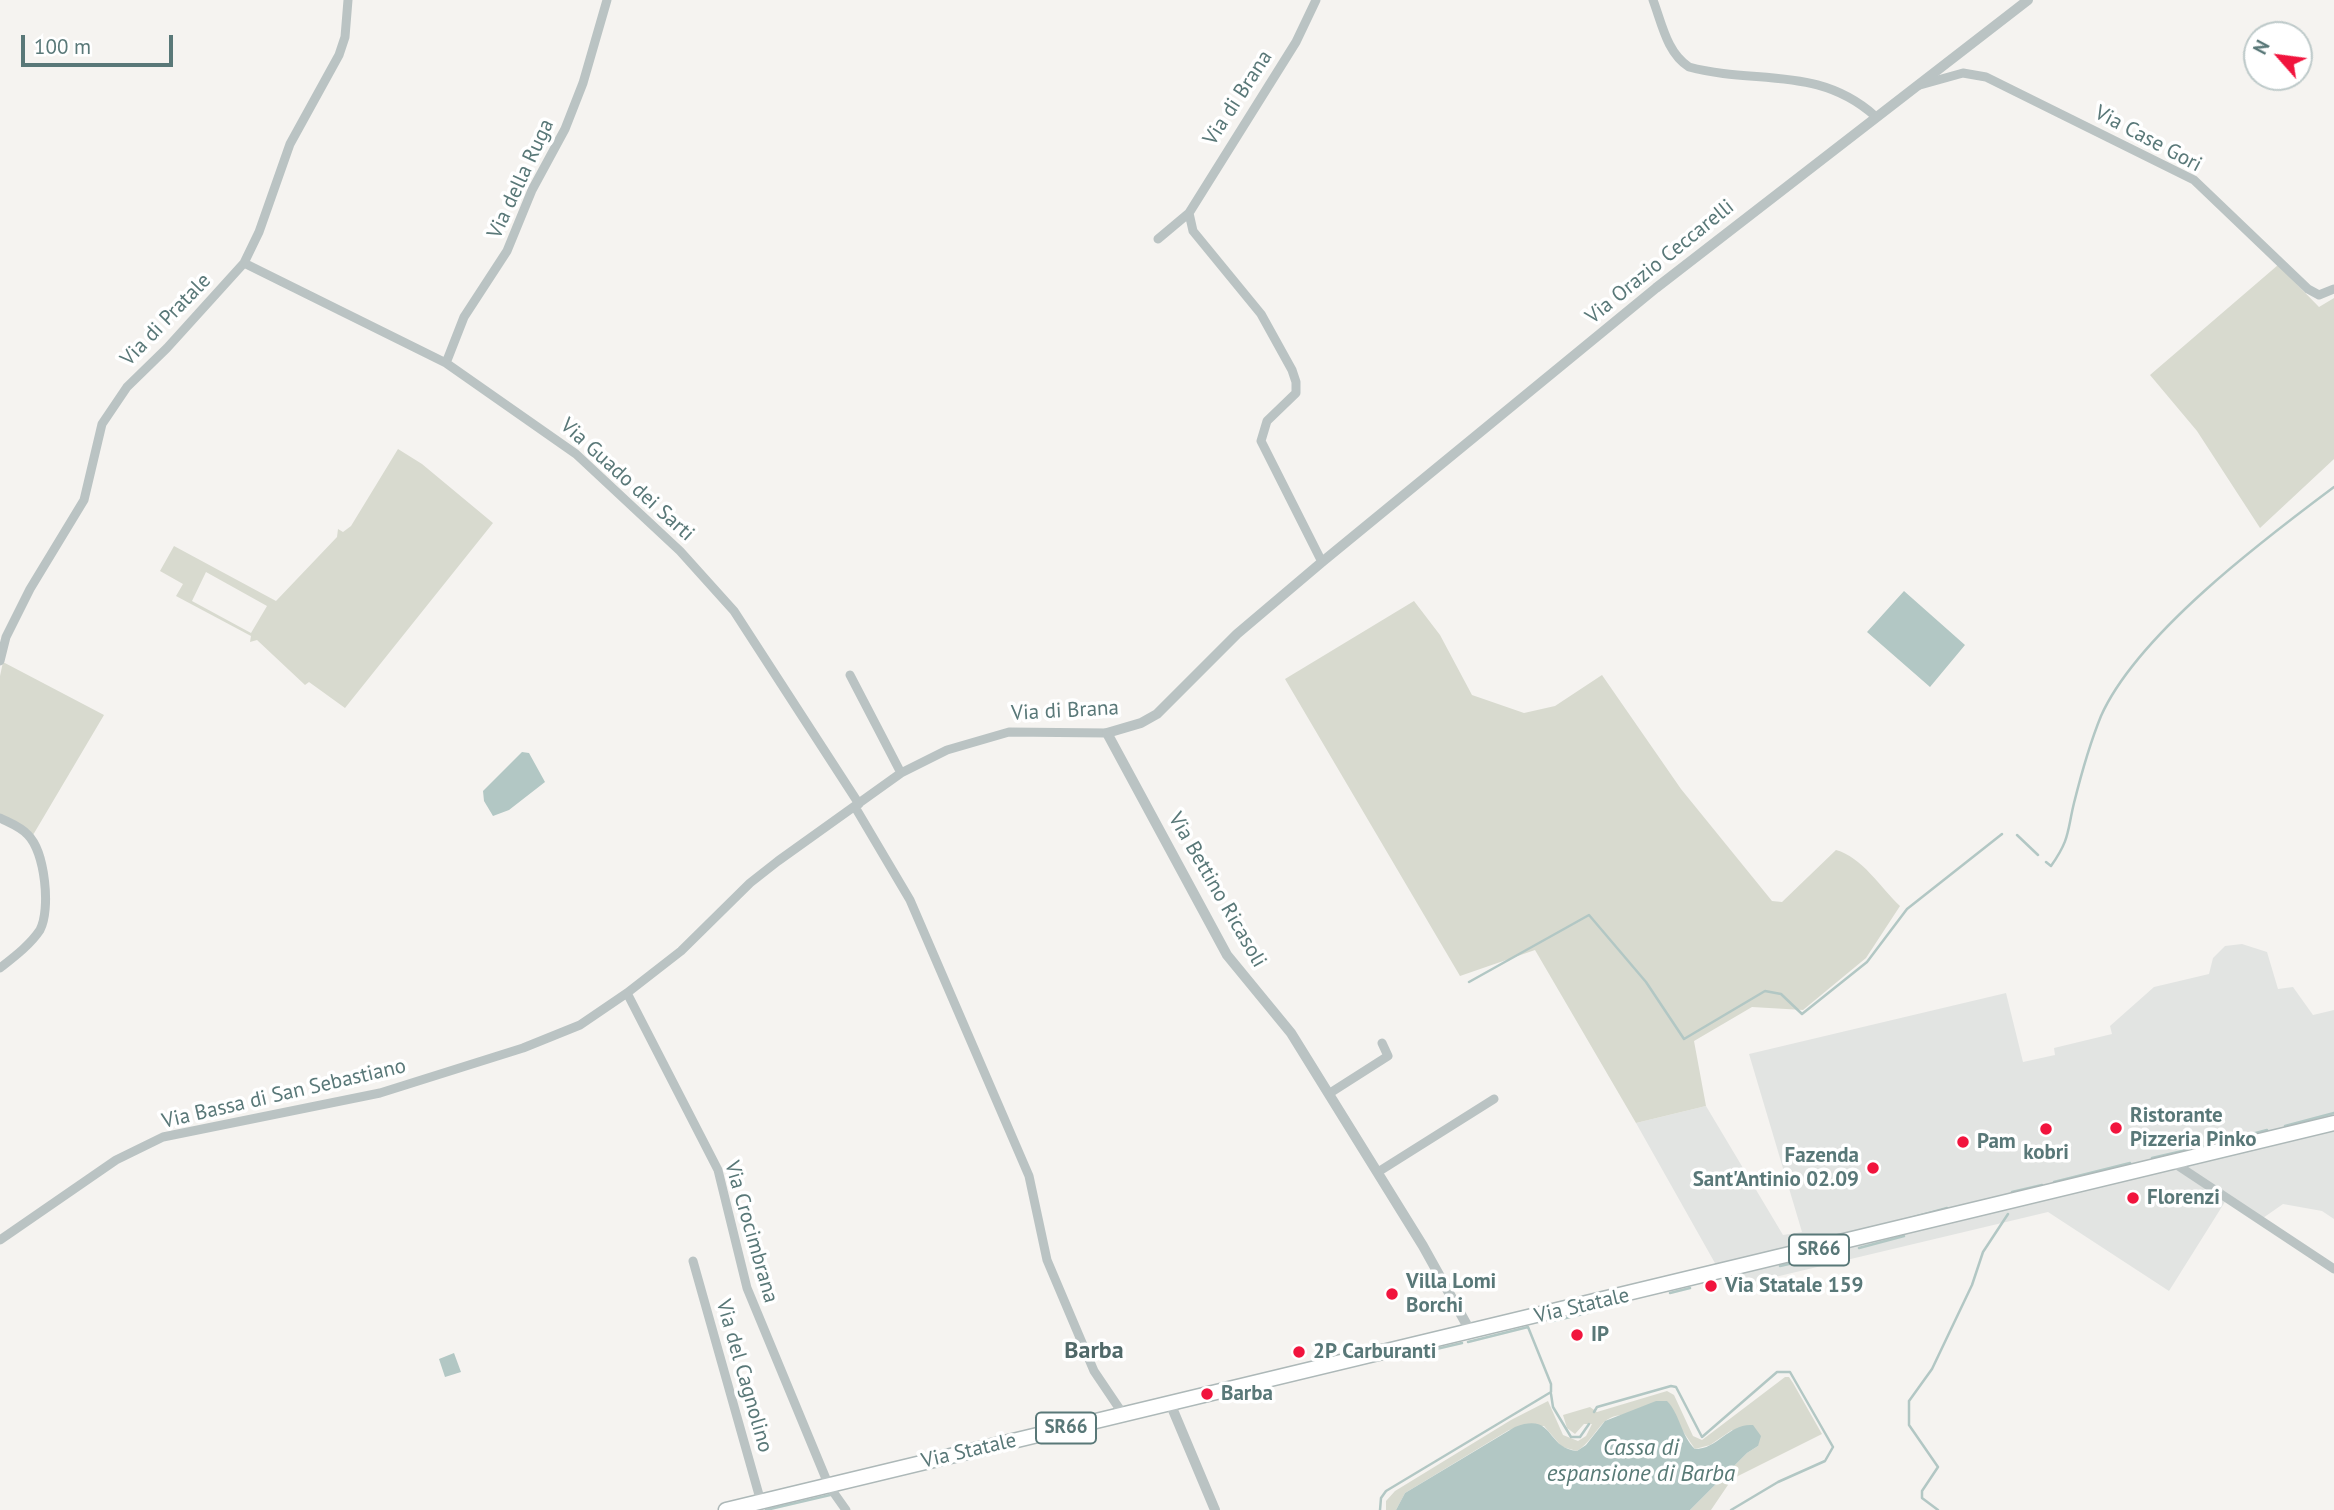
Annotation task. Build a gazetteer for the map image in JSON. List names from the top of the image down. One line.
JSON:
{"streets":{"main road":["SR66","Via Statale"],"street":["Via di Brana","Via Case Gori","Via della Ruga","Via Orazio Ceccarelli","Via di Pratale","Via Guado dei Sarti","Via Bettino Ricasoli","Via Bassa di San Sebastiano","Via Crocimbrana","Via del Cagnolino"]},"crossings":[["Via di Brana","Via Orazio Ceccarelli"],["Via di Brana","Via Guado dei Sarti"],["Via di Brana","Via Bettino Ricasoli"],["Via di Brana","Via Bassa di San Sebastiano"],["Via Case Gori","Via Orazio Ceccarelli"],["Via della Ruga","Via Guado dei Sarti"],["Via di Pratale","Via Guado dei Sarti"],["Via Guado dei Sarti","Via Bassa di San Sebastiano"],["Via Bettino Ricasoli","Via Statale"],["Via Bassa di San Sebastiano","Via Crocimbrana"],["Via Crocimbrana","SR66"],["Via Crocimbrana","Via Statale"],["SR66","Via Statale"],["SR66","Via del Cagnolino"]],"districts":["Barba"],"water":["Cassa di espansione di Barba"],"places":["Ristorante Pizzeria Pinko","kobri","Pam","Fazenda Sant'Antinio 02.09","Florenzi","Via Statale 159","Villa Lomi Borchi","IP","2P Carburanti","Barba"],"scale_bar":"100 m","north":"top left"}
